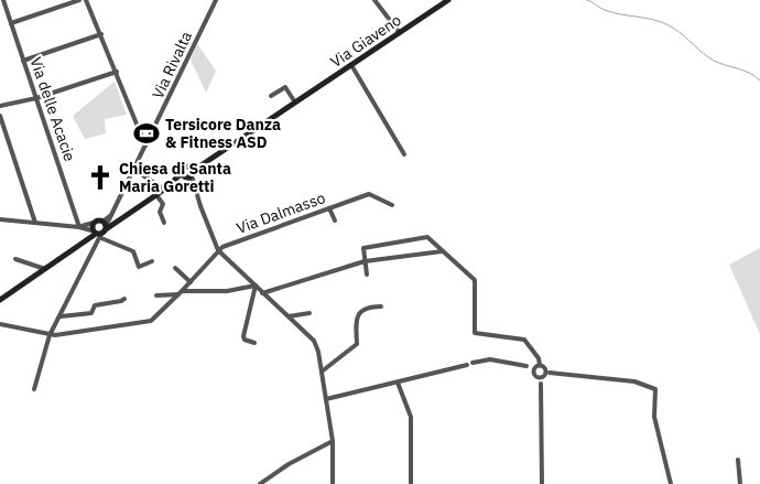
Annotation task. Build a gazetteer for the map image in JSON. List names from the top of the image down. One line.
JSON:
{"streets":{"main road":["Via Giaveno"],"street":["Via Rivalta","Via delle Acacie","Via Dalmasso"]},"crossings":[["Via Rivalta","Via Dalmasso"]],"places":{"sports":["Tersicore Danza & Fitness ASD"],"church":["Chiesa di Santa Maria Goretti"]}}
